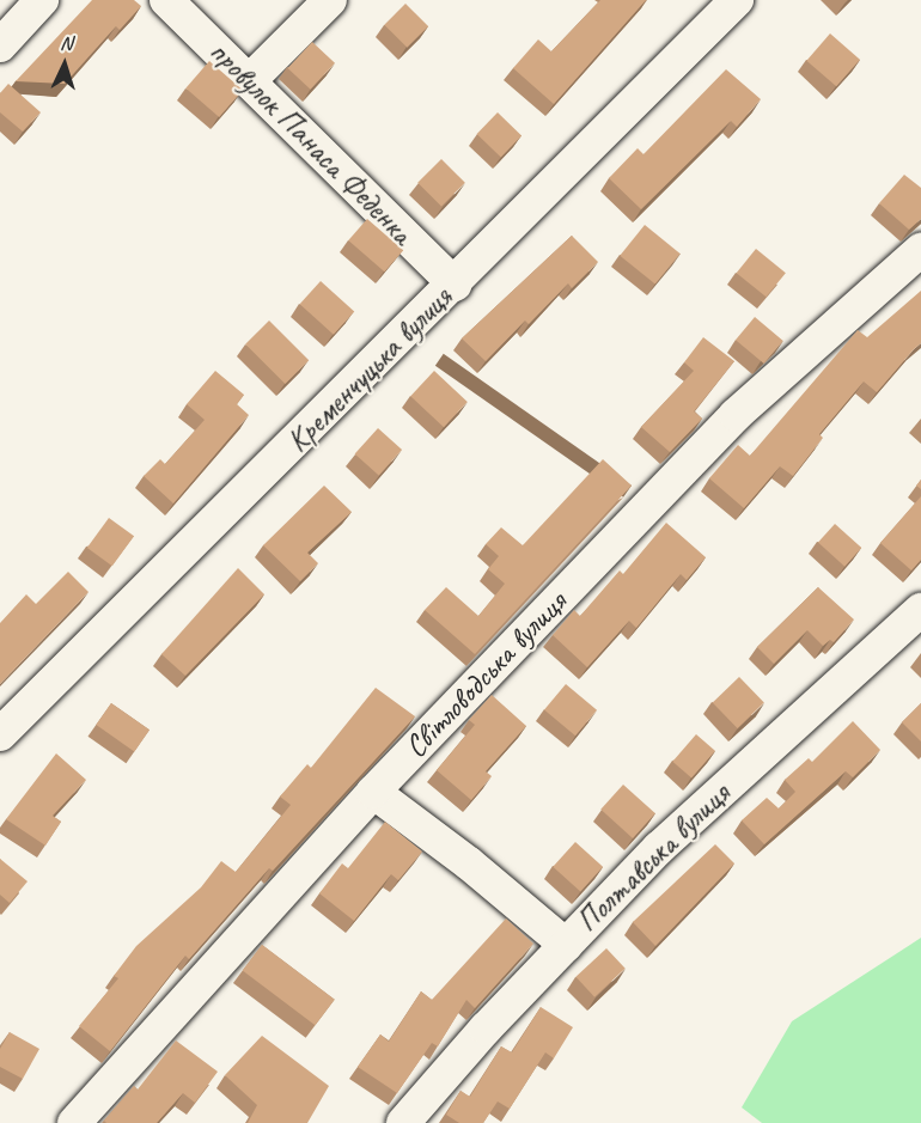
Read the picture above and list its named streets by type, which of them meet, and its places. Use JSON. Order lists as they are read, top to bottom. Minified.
{"streets":{"street":["провулок Панаса Феденка","Кременчуцька вулиця","Світловодська вулиця","Полтавська вулиця"]},"crossings":[["провулок Панаса Феденка","Кременчуцька вулиця"]],"north":"top"}
